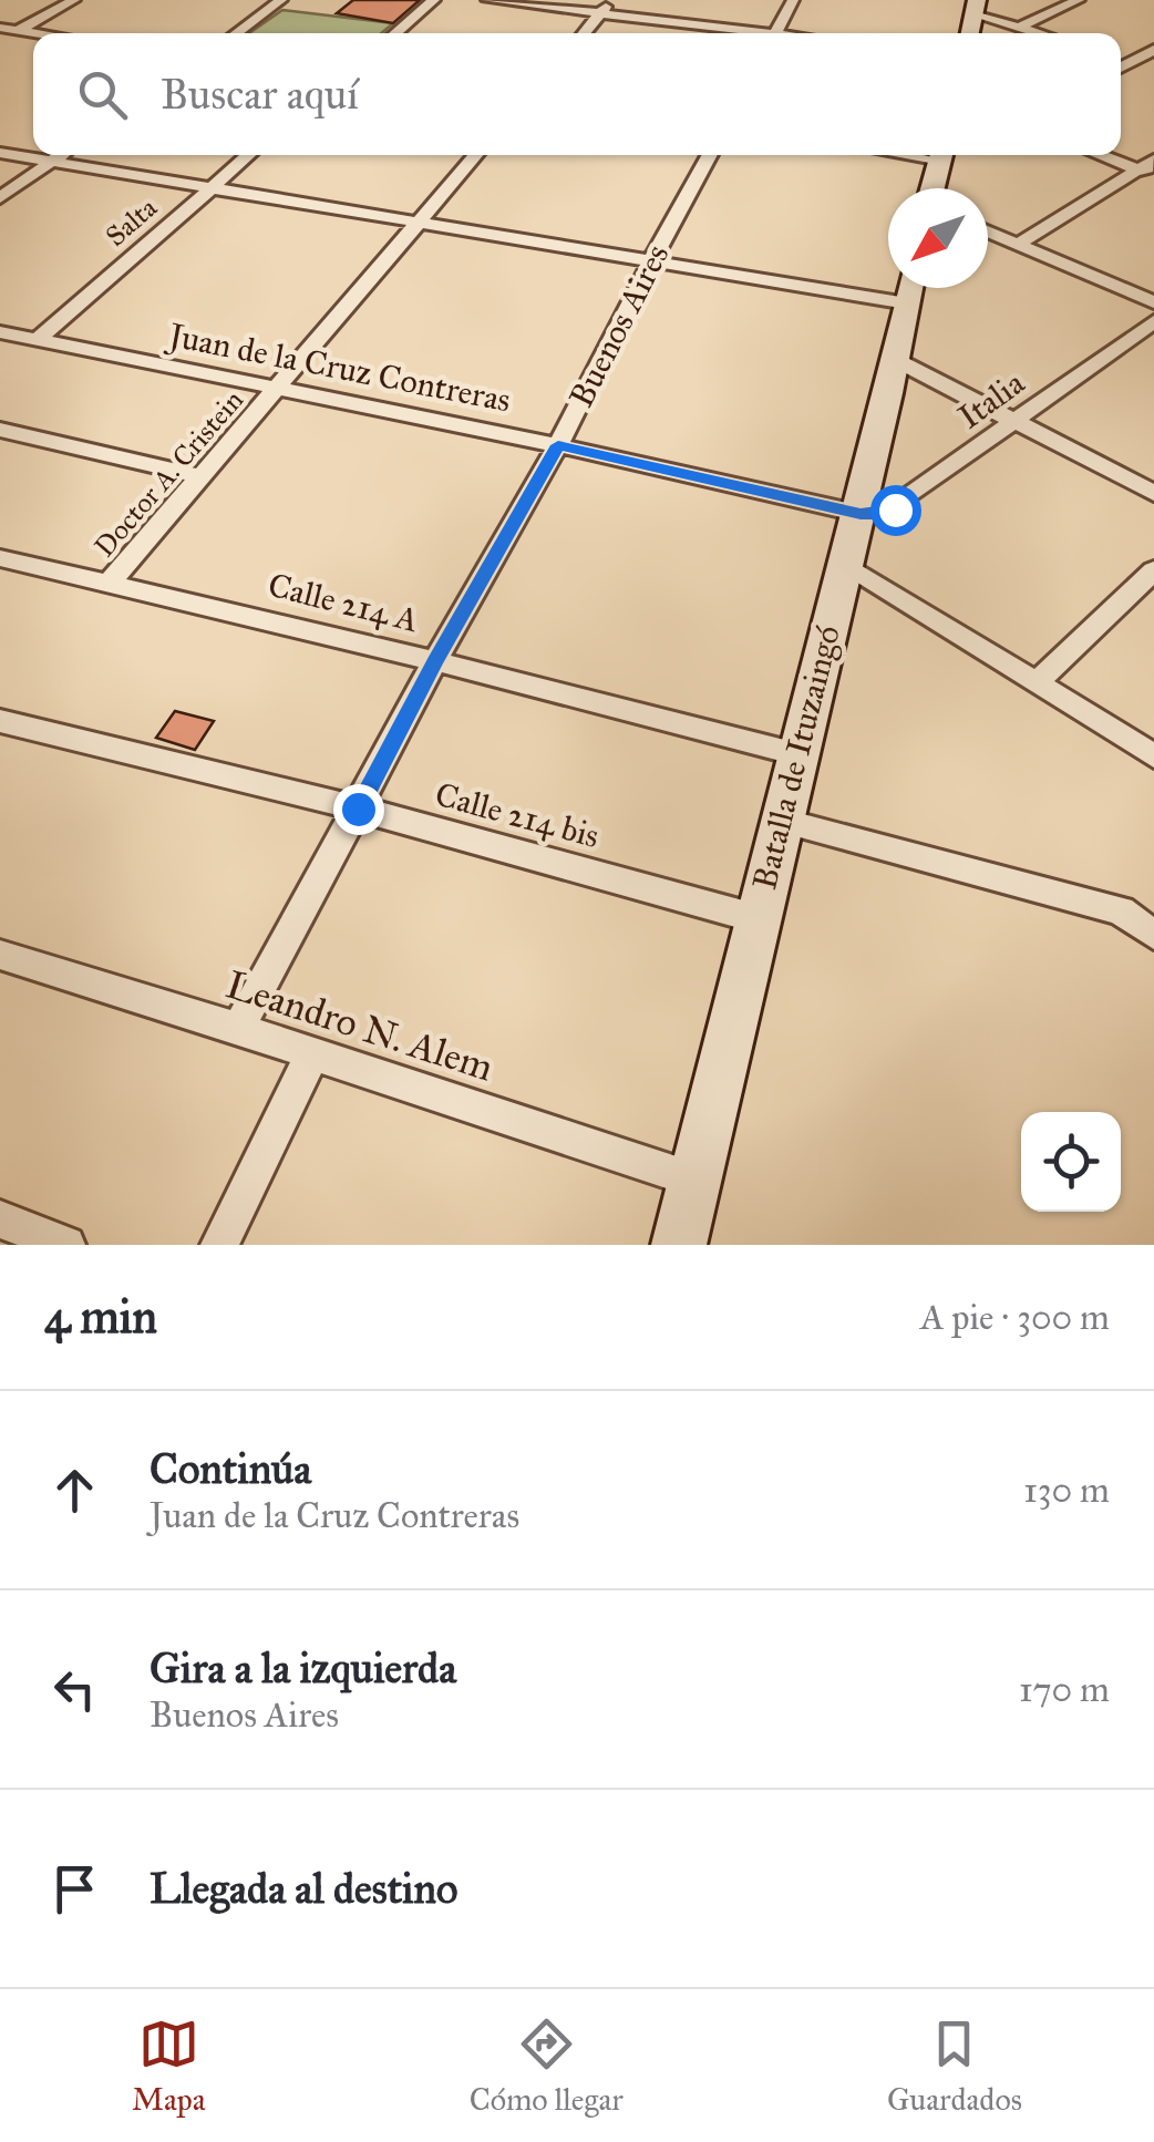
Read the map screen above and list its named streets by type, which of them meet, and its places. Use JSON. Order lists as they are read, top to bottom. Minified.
{"streets":{"main road":["Batalla de Ituzaingó"],"street":["Salta","Buenos Aires","Juan de la Cruz Contreras","Italia","Doctor A. Cristein","Calle 214 A","Calle 214 bis","Leandro N. Alem"]},"crossings":[["Salta","Juan de la Cruz Contreras"],["Buenos Aires","Juan de la Cruz Contreras"],["Buenos Aires","Calle 214 A"],["Buenos Aires","Calle 214 bis"],["Buenos Aires","Leandro N. Alem"],["Juan de la Cruz Contreras","Italia"],["Juan de la Cruz Contreras","Doctor A. Cristein"],["Juan de la Cruz Contreras","Batalla de Ituzaingó"],["Italia","Batalla de Ituzaingó"],["Doctor A. Cristein","Calle 214 A"],["Calle 214 A","Batalla de Ituzaingó"],["Batalla de Ituzaingó","Calle 214 bis"],["Batalla de Ituzaingó","Leandro N. Alem"]],"north":"bottom left","page":{"search":"Buscar aquí","heading":["4 min","A pie · 300 m"],"list":[["Continúa","Juan de la Cruz Contreras","130 m"],["Gira a la izquierda","Buenos Aires","170 m"],"Llegada al destino"],"nav":["Mapa","Cómo llegar","Guardados"]}}
